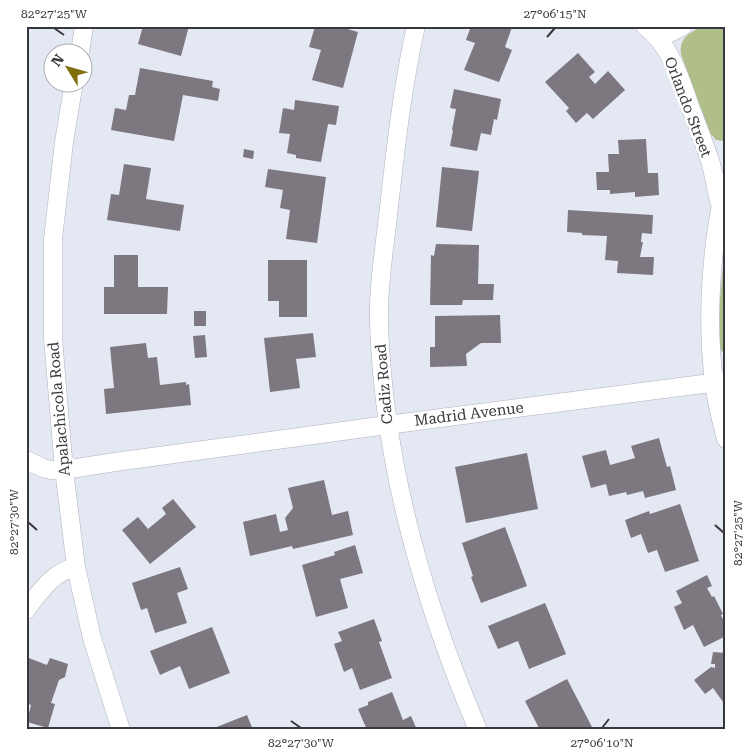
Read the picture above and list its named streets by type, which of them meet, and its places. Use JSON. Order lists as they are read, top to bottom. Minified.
{"streets":{"street":["Orlando Street","Cadiz Road","Apalachicola Road","Madrid Avenue"]},"crossings":[["Cadiz Road","Madrid Avenue"],["Apalachicola Road","Madrid Avenue"]],"north":"top left","coordinates":["82°27'25\"W","27°06'15\"N","82°27'30\"W","27°06'10\"N"]}
